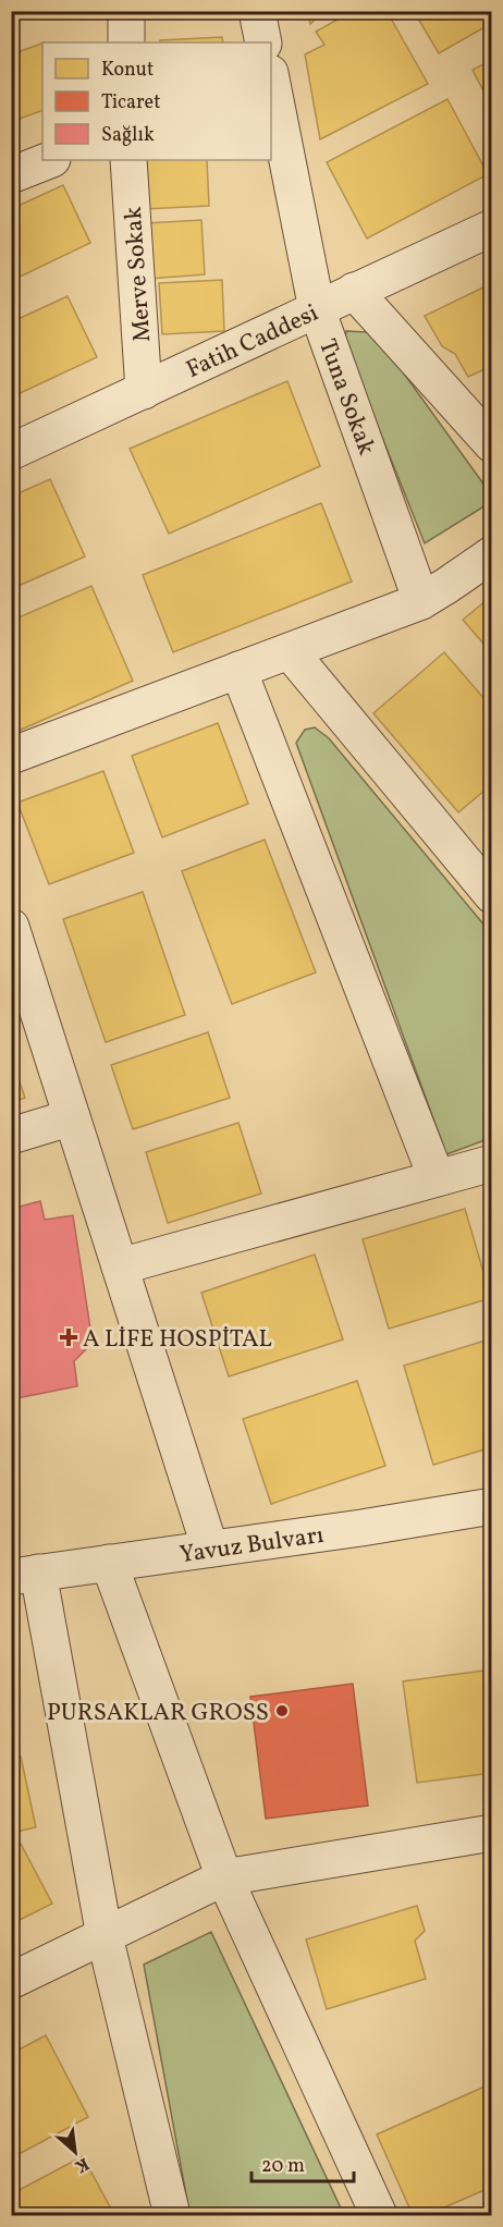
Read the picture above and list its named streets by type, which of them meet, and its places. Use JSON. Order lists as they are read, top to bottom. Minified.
{"streets":{"street":["Merve Sokak","Fatih Caddesi","Tuna Sokak","Yavuz Bulvarı"]},"crossings":[["Merve Sokak","Fatih Caddesi"],["Fatih Caddesi","Tuna Sokak"]],"places":{"health":["A LİFE HOSPİTAL"],"other":["PURSAKLAR GROSS"]},"legend":["Konut","Ticaret","Sağlık"],"scale_bar":"20 m","north":"bottom right"}
